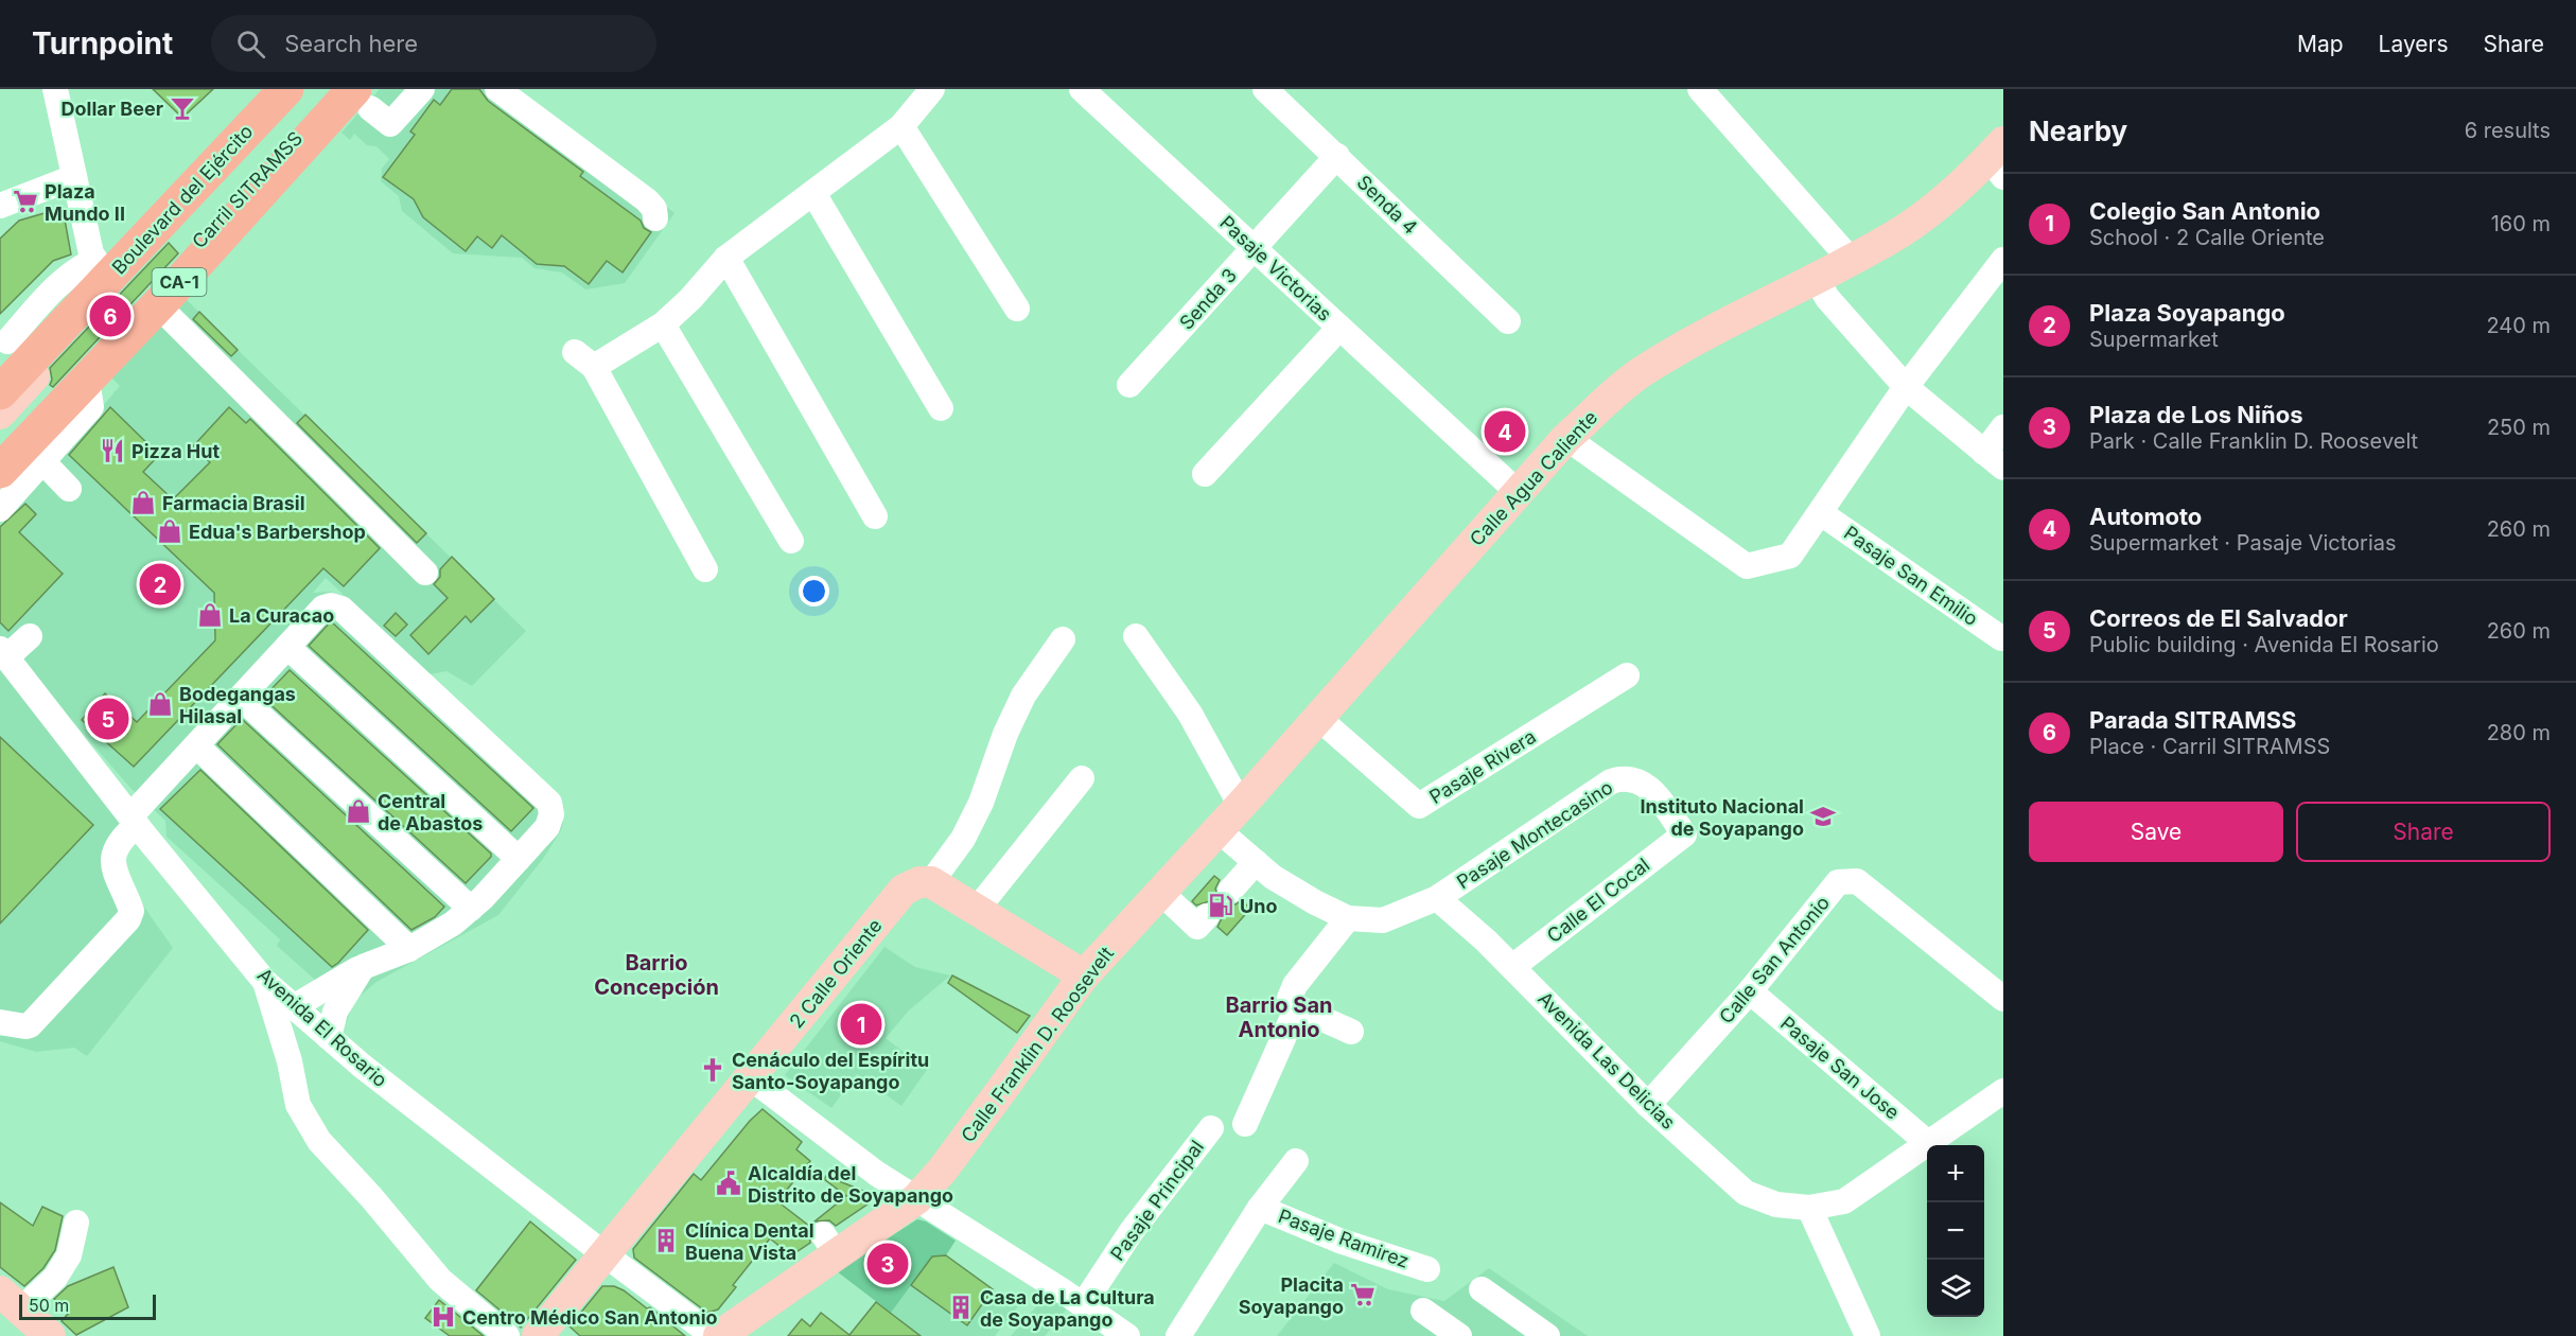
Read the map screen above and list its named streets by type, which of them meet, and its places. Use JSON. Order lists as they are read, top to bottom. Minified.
{"streets":{"highway":["Boulevard del Ejército","CA-1"],"main road":["Carril SITRAMSS","Calle Agua Caliente","2 Calle Oriente","Calle Franklin D. Roosevelt"],"street":["Senda 4","Pasaje Victorias","Senda 3","Pasaje San Emilio","Pasaje Rivera","Pasaje Montecasino","Calle El Cocal","Calle San Antonio","Avenida El Rosario","Avenida Las Delicias","Pasaje San Jose","Pasaje Principal","Pasaje Ramirez"]},"crossings":[["Senda 4","Senda 3"],["Pasaje Victorias","Senda 3"],["Pasaje Victorias","Calle Agua Caliente"],["Calle Agua Caliente","Pasaje Rivera"],["Calle Agua Caliente","Calle Franklin D. Roosevelt"],["Pasaje Montecasino","Calle El Cocal"],["Pasaje Montecasino","Avenida Las Delicias"],["Calle El Cocal","Avenida Las Delicias"],["Calle San Antonio","Avenida Las Delicias"],["Calle San Antonio","Pasaje San Jose"],["2 Calle Oriente","Avenida El Rosario"],["Avenida Las Delicias","Pasaje San Jose"]],"districts":["Barrio Concepción","Barrio San Antonio"],"places":{"bar":["Dollar Beer"],"supermarket":["Plaza Mundo II","Placita Soyapango"],"restaurant":["Pizza Hut"],"shop":["Farmacia Brasil","Edua's Barbershop","La Curacao","Bodegangas Hilasal","Central de Abastos"],"school or university":["Instituto Nacional de Soyapango"],"fuel station":["Uno"],"church":["Cenáculo del Espíritu Santo-Soyapango"],"public building":["Alcaldía del Distrito de Soyapango"],"building":["Clínica Dental Buena Vista","Casa de La Cultura de Soyapango"],"hospital":["Centro Médico San Antonio"]},"scale_bar":"50 m","page":{"header":"Turnpoint","search":"Search here","nav":["Map","Layers","Share"],"heading":["Nearby","6 results"],"list":[{"mark":"1","name":"Colegio San Antonio","note":"School · 2 Calle Oriente","value":"160 m"},{"mark":"2","name":"Plaza Soyapango","note":"Supermarket","value":"240 m"},{"mark":"3","name":"Plaza de Los Niños","note":"Park · Calle Franklin D. Roosevelt","value":"250 m"},{"mark":"4","name":"Automoto","note":"Supermarket · Pasaje Victorias","value":"260 m"},{"mark":"5","name":"Correos de El Salvador","note":"Public building · Avenida El Rosario","value":"260 m"},{"mark":"6","name":"Parada SITRAMSS","note":"Place · Carril SITRAMSS","value":"280 m"}],"pins":["6","4","2","5","1","3"],"buttons":["Save","Share"],"map_buttons":["+","−"],"scale":"50 m"}}
